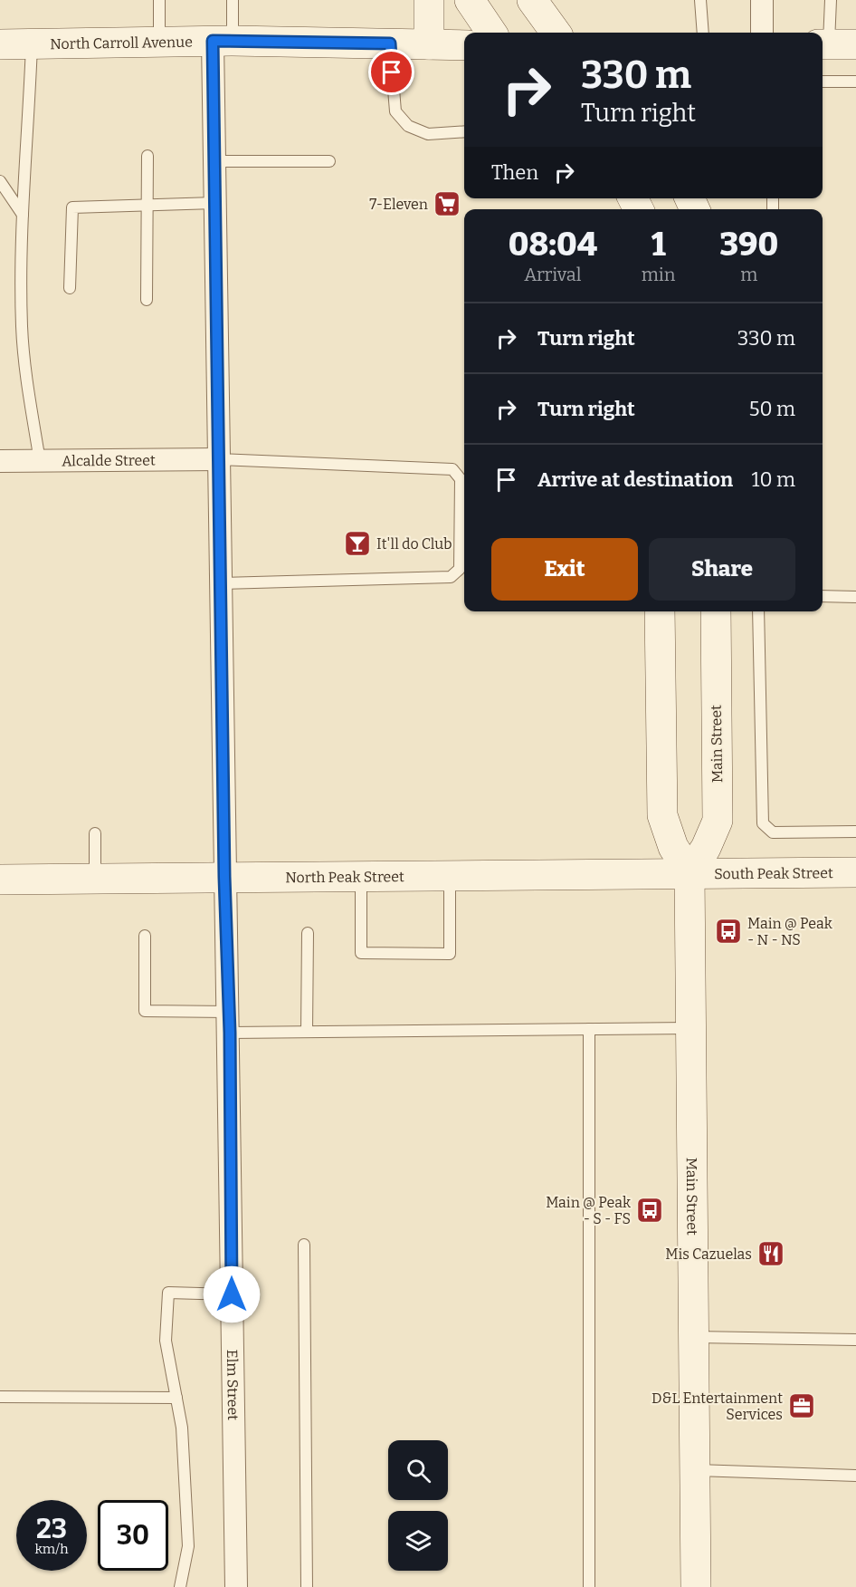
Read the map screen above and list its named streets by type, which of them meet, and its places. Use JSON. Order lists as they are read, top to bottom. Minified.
{"streets":{"main road":["North Carroll Avenue","Main Street","South Peak Street","North Peak Street"],"street":["Alcalde Street","Elm Street"]},"crossings":[["North Carroll Avenue","Elm Street"],["Alcalde Street","Elm Street"],["Main Street","South Peak Street"],["Main Street","North Peak Street"],["South Peak Street","North Peak Street"],["North Peak Street","Elm Street"]],"places":{"supermarket":["7-Eleven"],"bar":["It'll do Club"],"bus stop":["Main @ Peak - N - NS","Main @ Peak - S - FS"],"restaurant":["Mis Cazuelas"],"office":["D&L Entertainment Services"]},"page":{"turn":["330 m","Turn right"],"then":"Then","eta":["08:04","Arrival","1","min","390","m"],"list":[{"name":"Turn right","value":"330 m"},{"name":"Turn right","value":"50 m"},{"name":"Arrive at destination","value":"10 m"}],"buttons":["Exit","Share"],"speed":"23 km/h","limit":"30"}}
